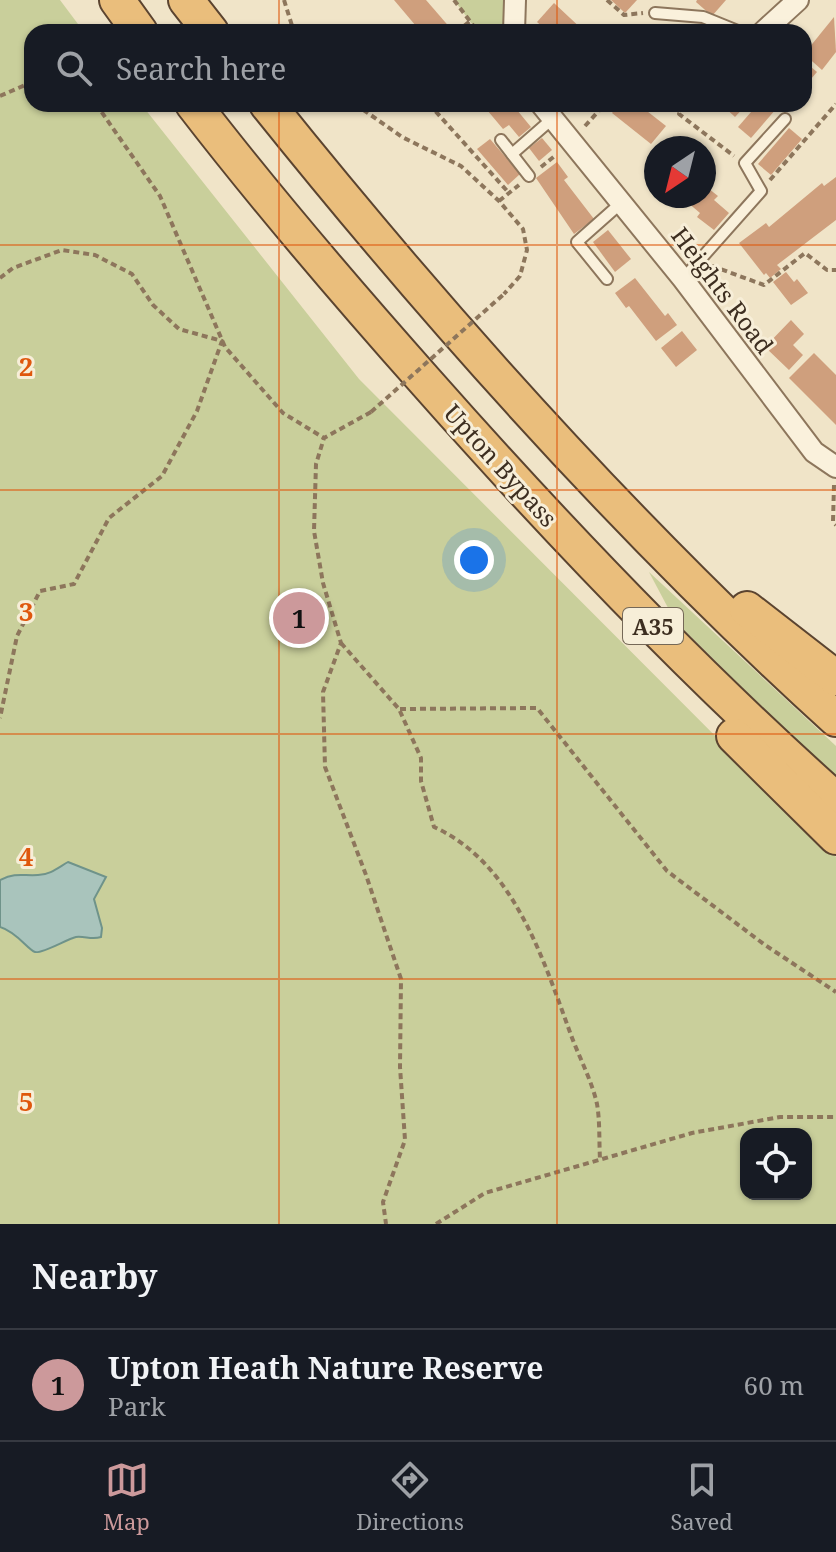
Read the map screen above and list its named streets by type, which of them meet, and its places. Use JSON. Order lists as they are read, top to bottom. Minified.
{"streets":{"highway":["Upton Bypass","A35"],"street":["Heights Road"]},"crossings":[["Upton Bypass","A35"]],"north":"bottom left","page":{"search":"Search here","pins":"1","heading":"Nearby","list":[{"mark":"1","name":"Upton Heath Nature Reserve","note":"Park","value":"60 m"}],"nav":["Map","Directions","Saved"]},"grid":{"rows":["2","3","4","5"]}}
